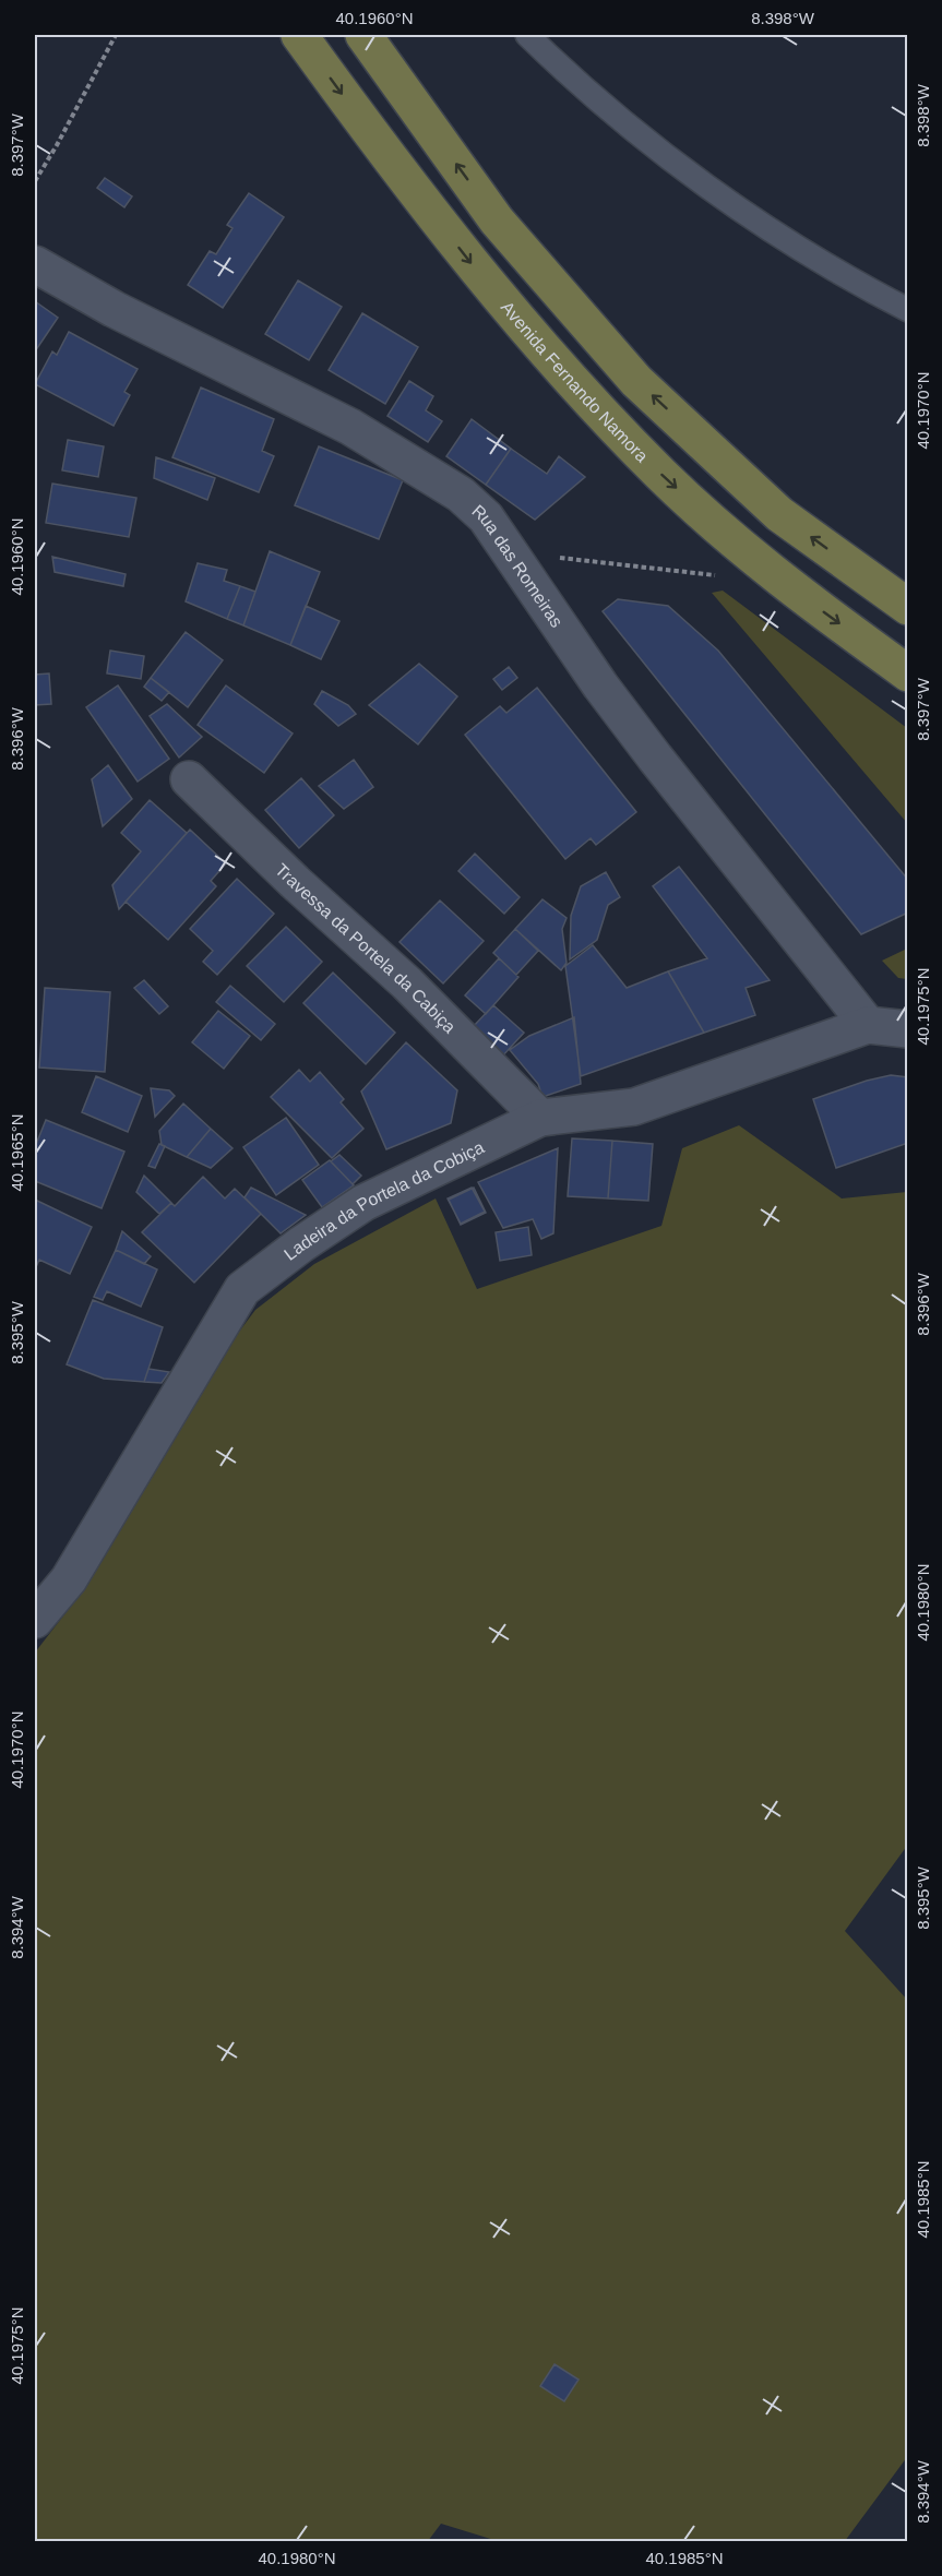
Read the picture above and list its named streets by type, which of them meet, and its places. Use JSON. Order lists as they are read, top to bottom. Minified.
{"streets":{"main road":["Avenida Fernando Namora"],"street":["Rua das Romeiras","Travessa da Portela da Cabiça","Ladeira da Portela da Cobiça"]},"crossings":[["Rua das Romeiras","Ladeira da Portela da Cobiça"],["Travessa da Portela da Cabiça","Ladeira da Portela da Cobiça"]],"coordinates":["40.1960°N","8.398°W","8.397°W","40.1970°N","8.396°W","40.1975°N","40.1965°N","8.395°W","40.1980°N","8.394°W","40.1985°N"]}
